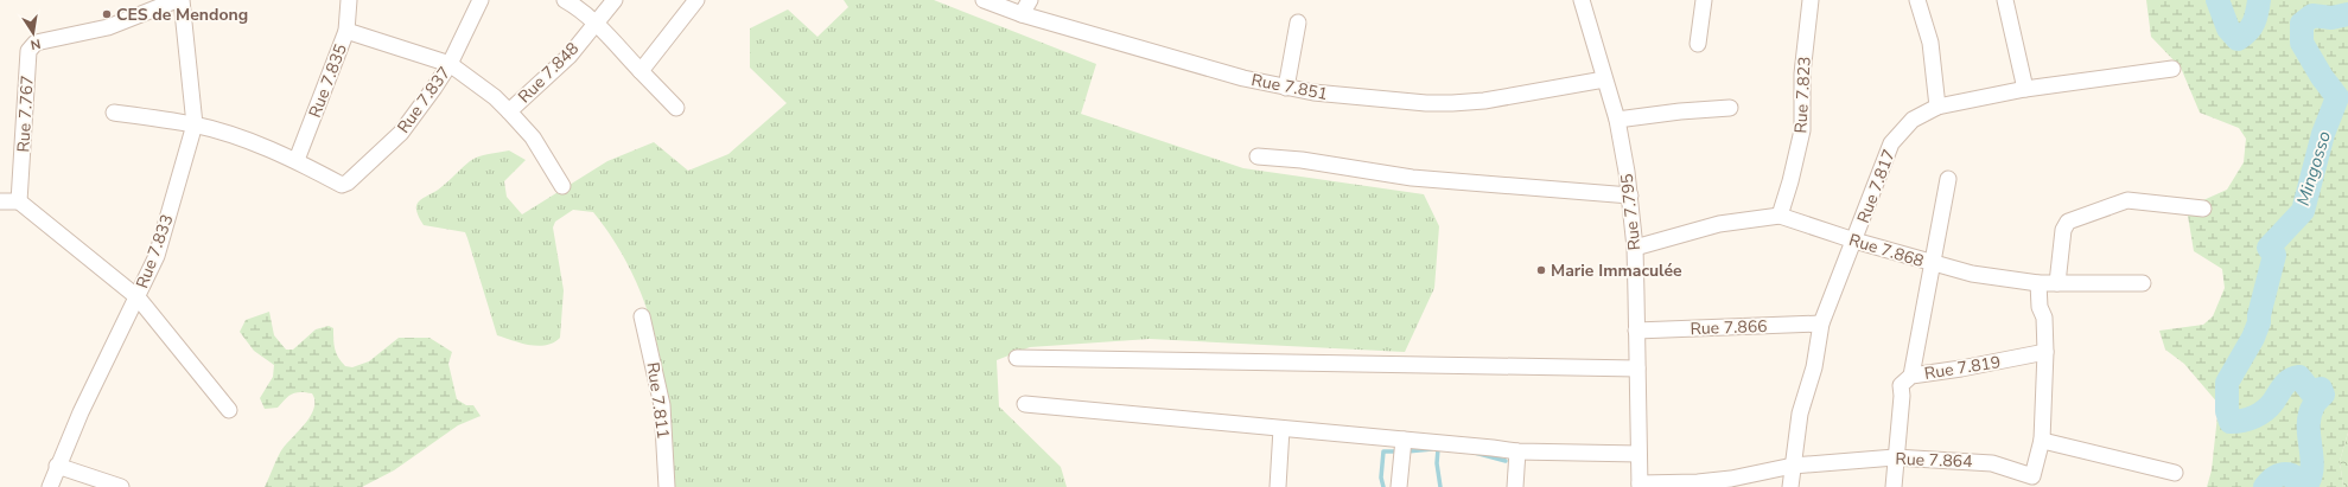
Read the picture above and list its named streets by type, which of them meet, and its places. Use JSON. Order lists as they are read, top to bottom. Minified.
{"streets":{"street":["Rue 7.848","Rue 7.835","Rue 7.851","Rue 7.823","Rue 7.837","Rue 7.767","Rue 7.817","Rue 7.795","Rue 7.868","Rue 7.833","Rue 7.866","Rue 7.819","Rue 7.811","Rue 7.864"]},"crossings":[["Rue 7.848","Rue 7.835"],["Rue 7.848","Rue 7.837"],["Rue 7.835","Rue 7.837"],["Rue 7.851","Rue 7.795"],["Rue 7.823","Rue 7.868"],["Rue 7.817","Rue 7.868"],["Rue 7.817","Rue 7.866"],["Rue 7.817","Rue 7.864"],["Rue 7.795","Rue 7.868"],["Rue 7.795","Rue 7.866"],["Rue 7.795","Rue 7.864"],["Rue 7.868","Rue 7.864"],["Rue 7.819","Rue 7.864"]],"water":["Mingosso"],"places":["CES de Mendong","Marie Immaculée"],"north":"bottom"}
